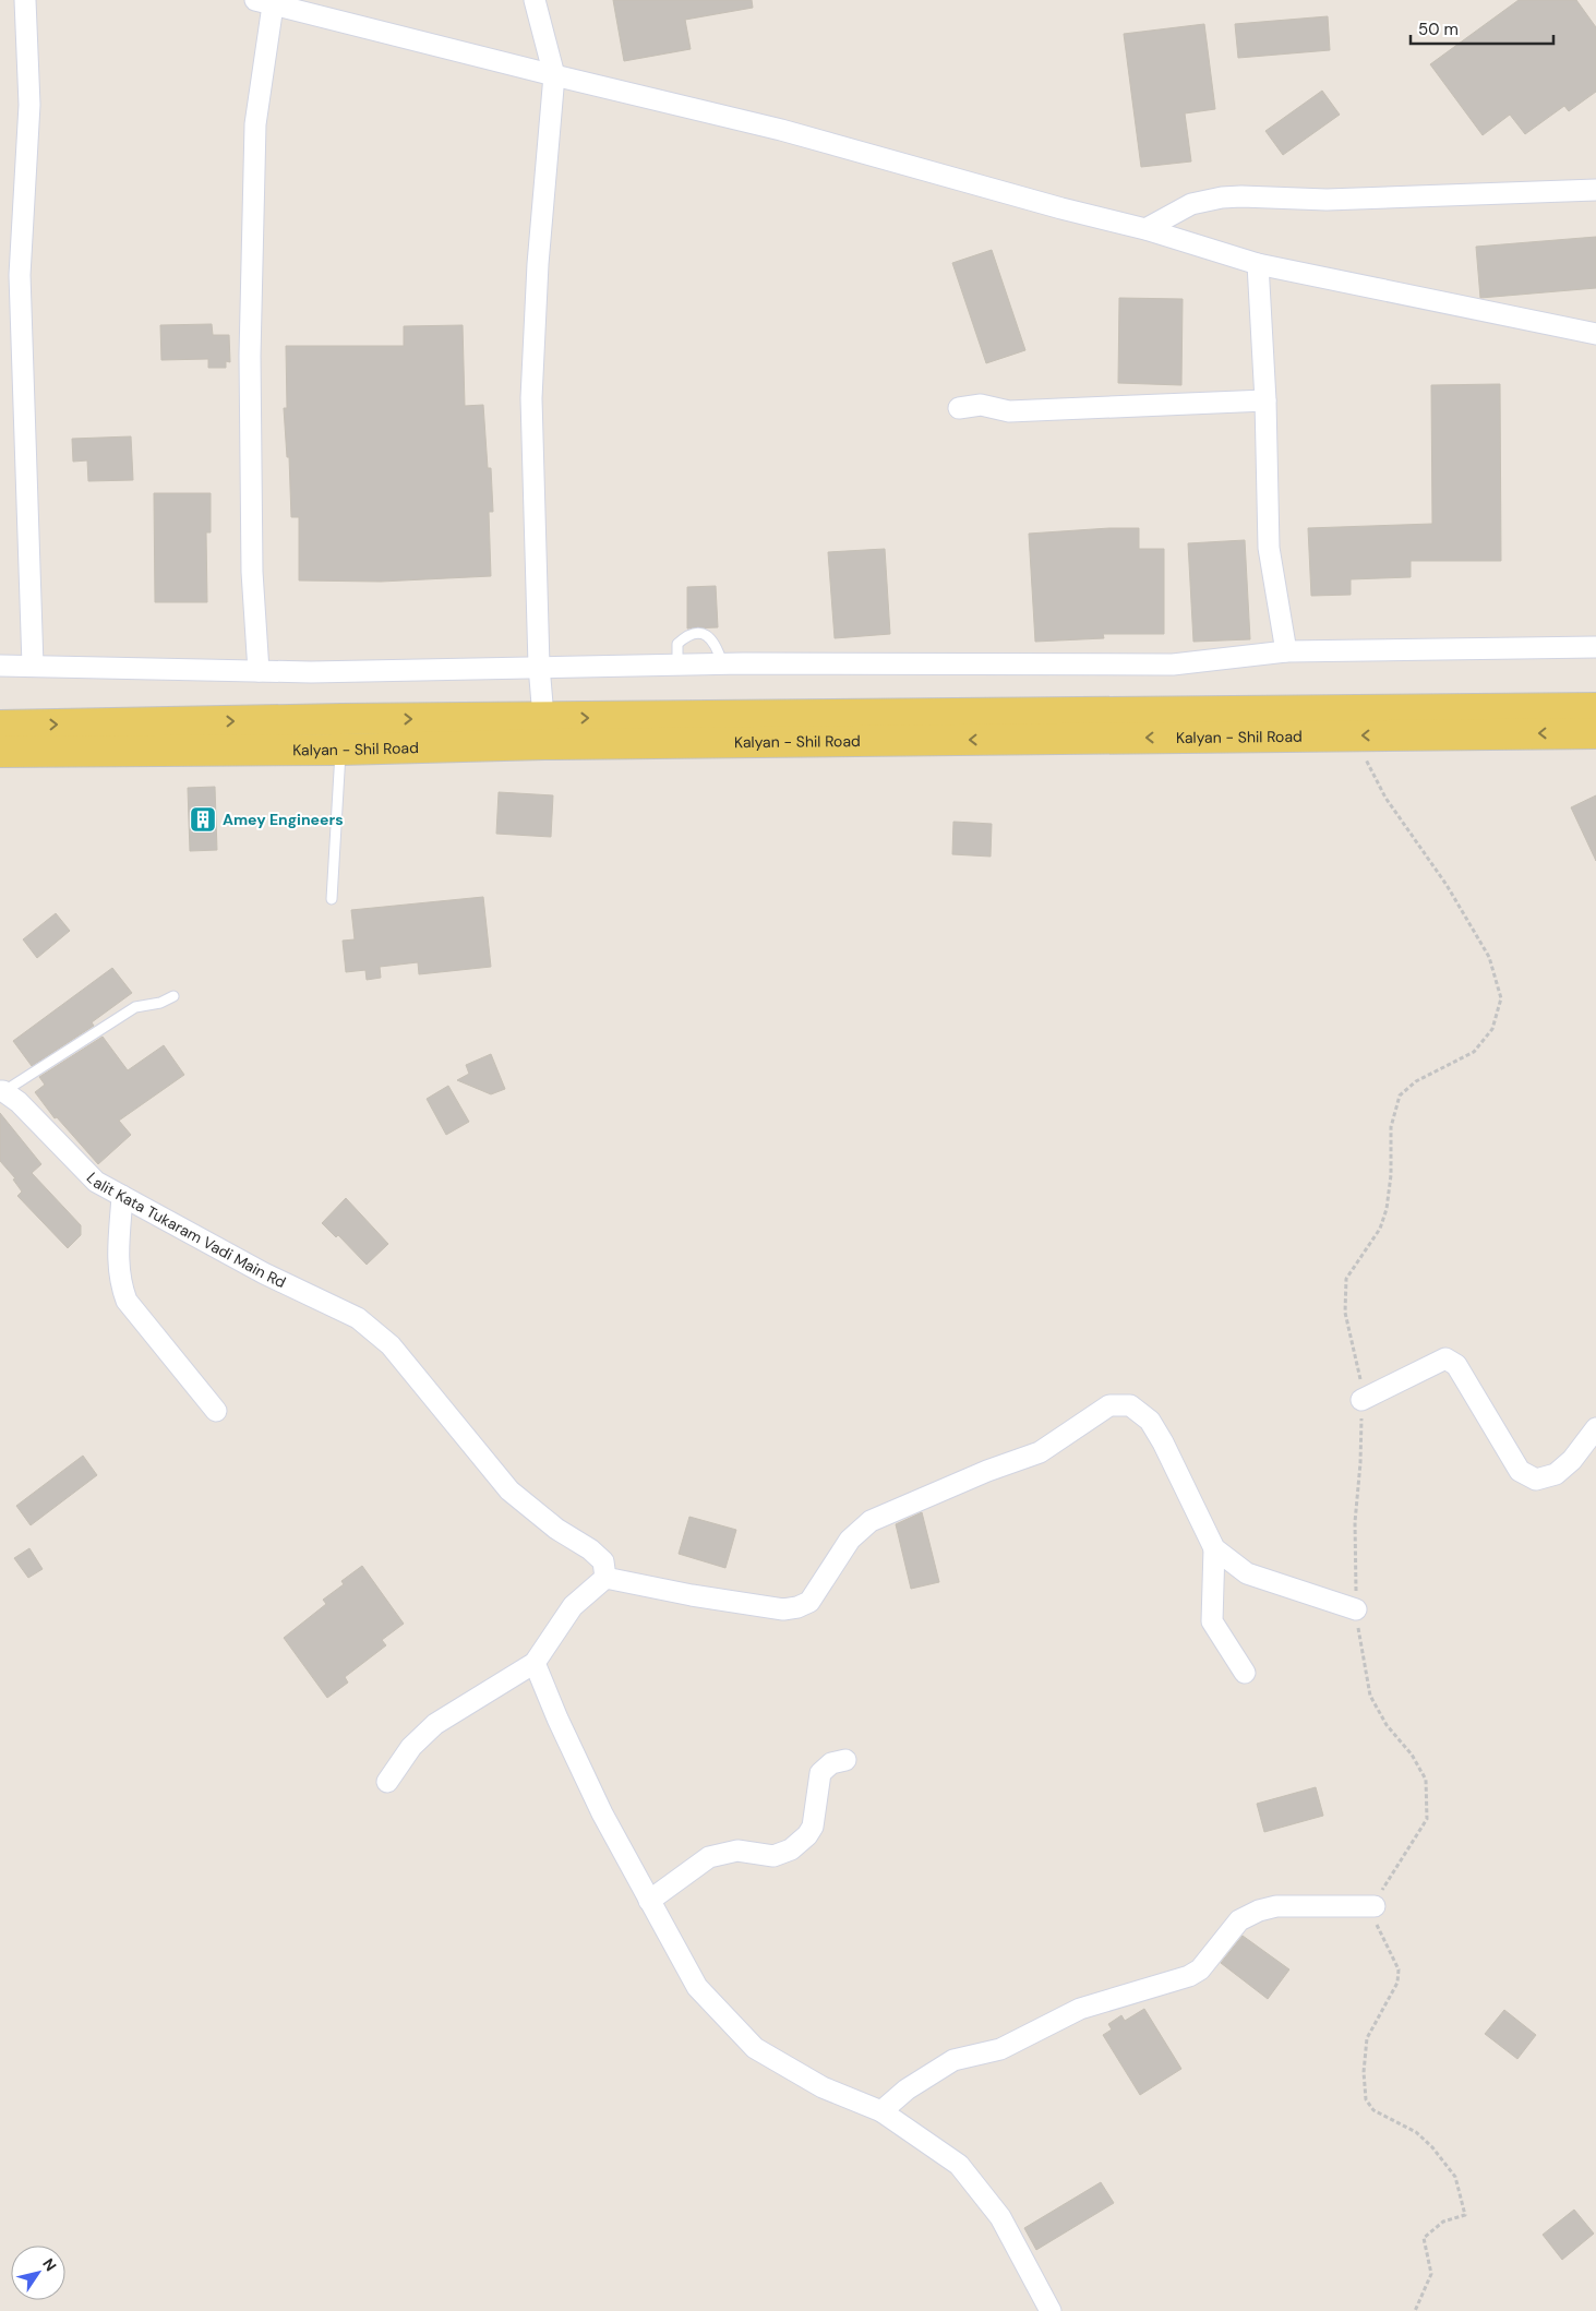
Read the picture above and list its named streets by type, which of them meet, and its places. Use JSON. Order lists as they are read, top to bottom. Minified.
{"streets":{"main road":["Kalyan - Shil Road"],"street":["Lalit Kata Tukaram Vadi Main Rd"]},"places":{"building":["Amey Engineers"]},"scale_bar":"50 m","north":"top right"}
